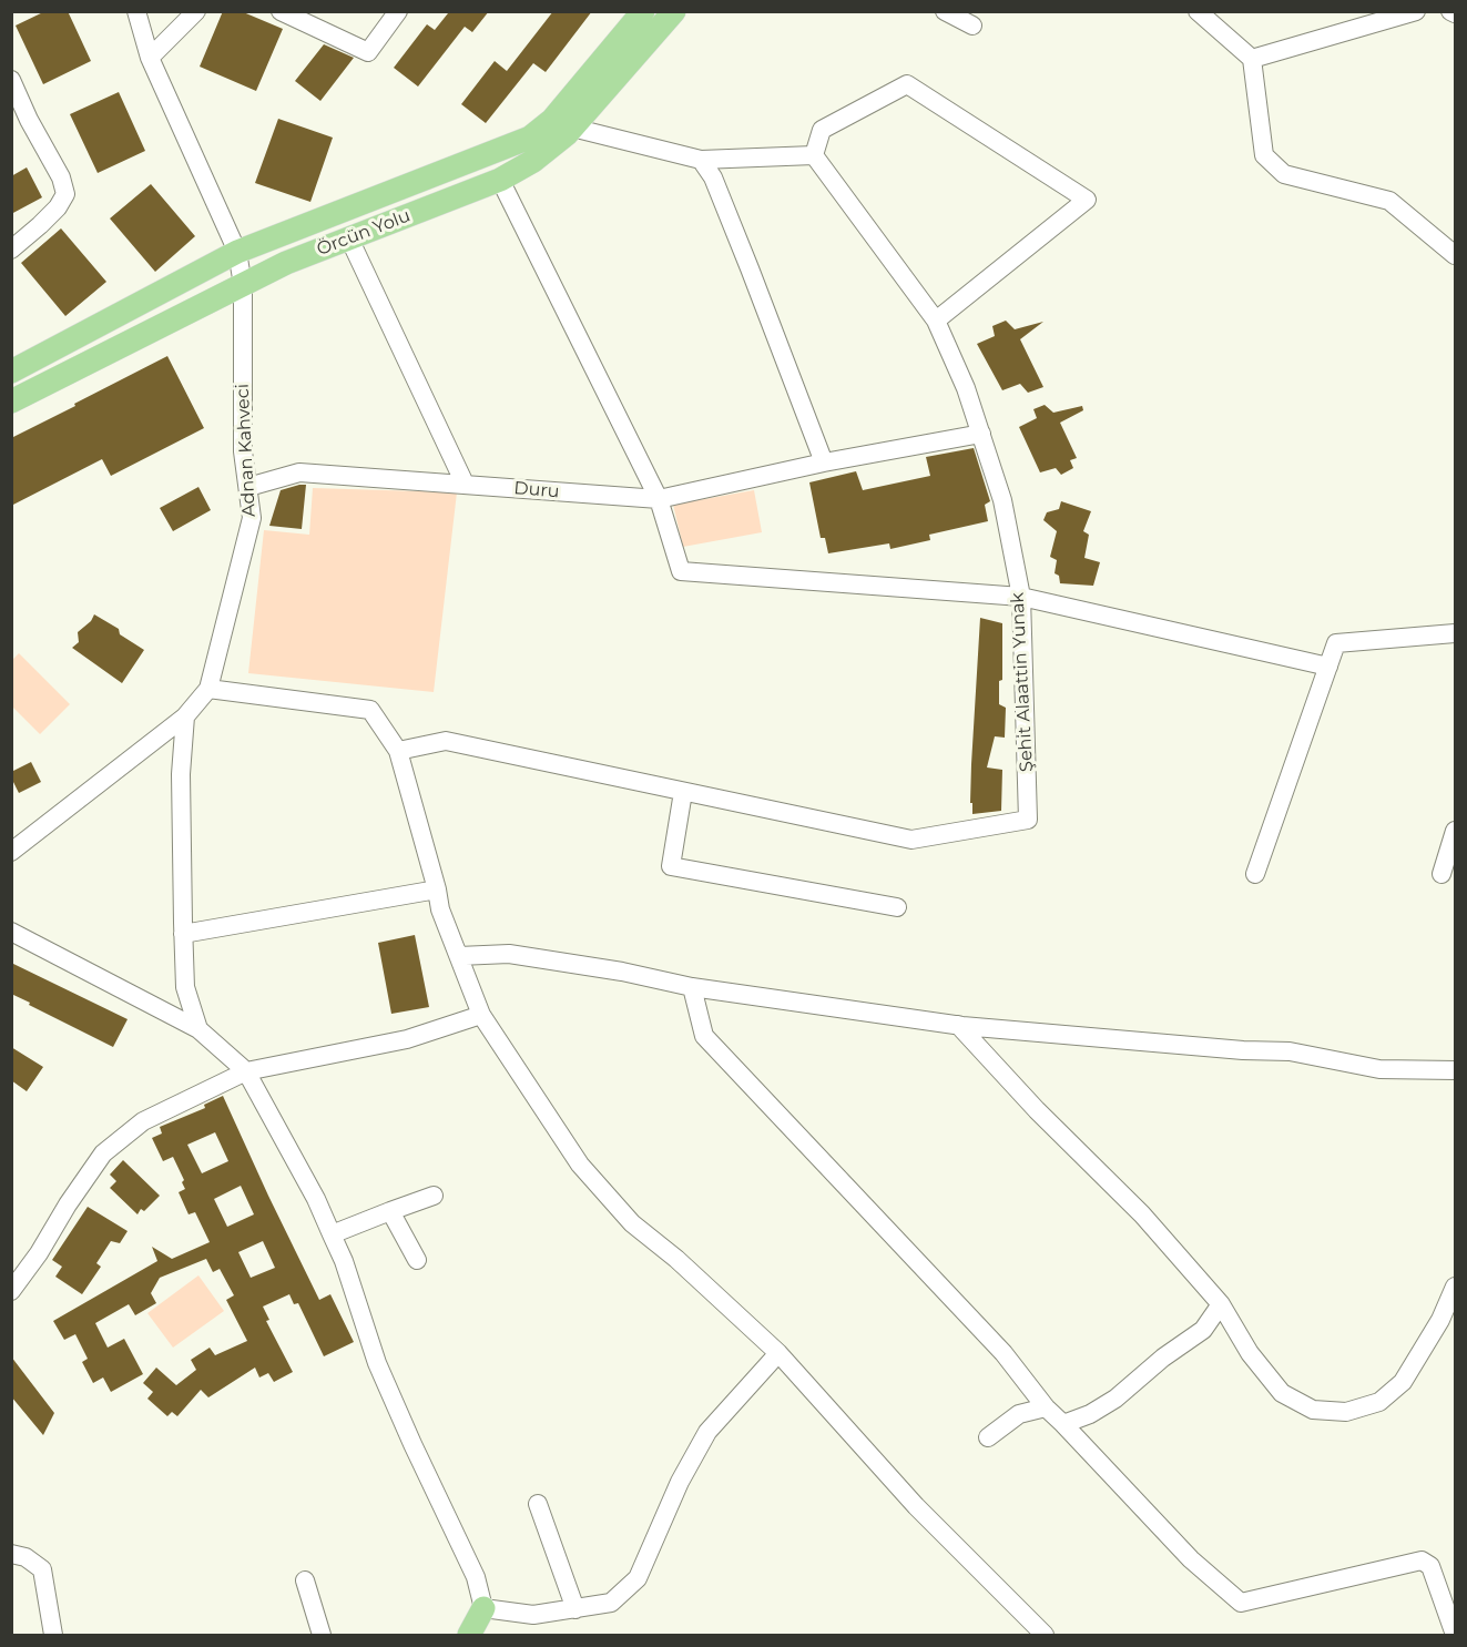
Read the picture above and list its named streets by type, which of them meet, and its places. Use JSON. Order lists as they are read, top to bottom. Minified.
{"streets":{"main road":["Örcün Yolu"],"street":["Adnan Kahveci","Duru","Şehit Alaattin Yunak"]},"crossings":[["Örcün Yolu","Adnan Kahveci"],["Adnan Kahveci","Duru"],["Duru","Şehit Alaattin Yunak"]]}
